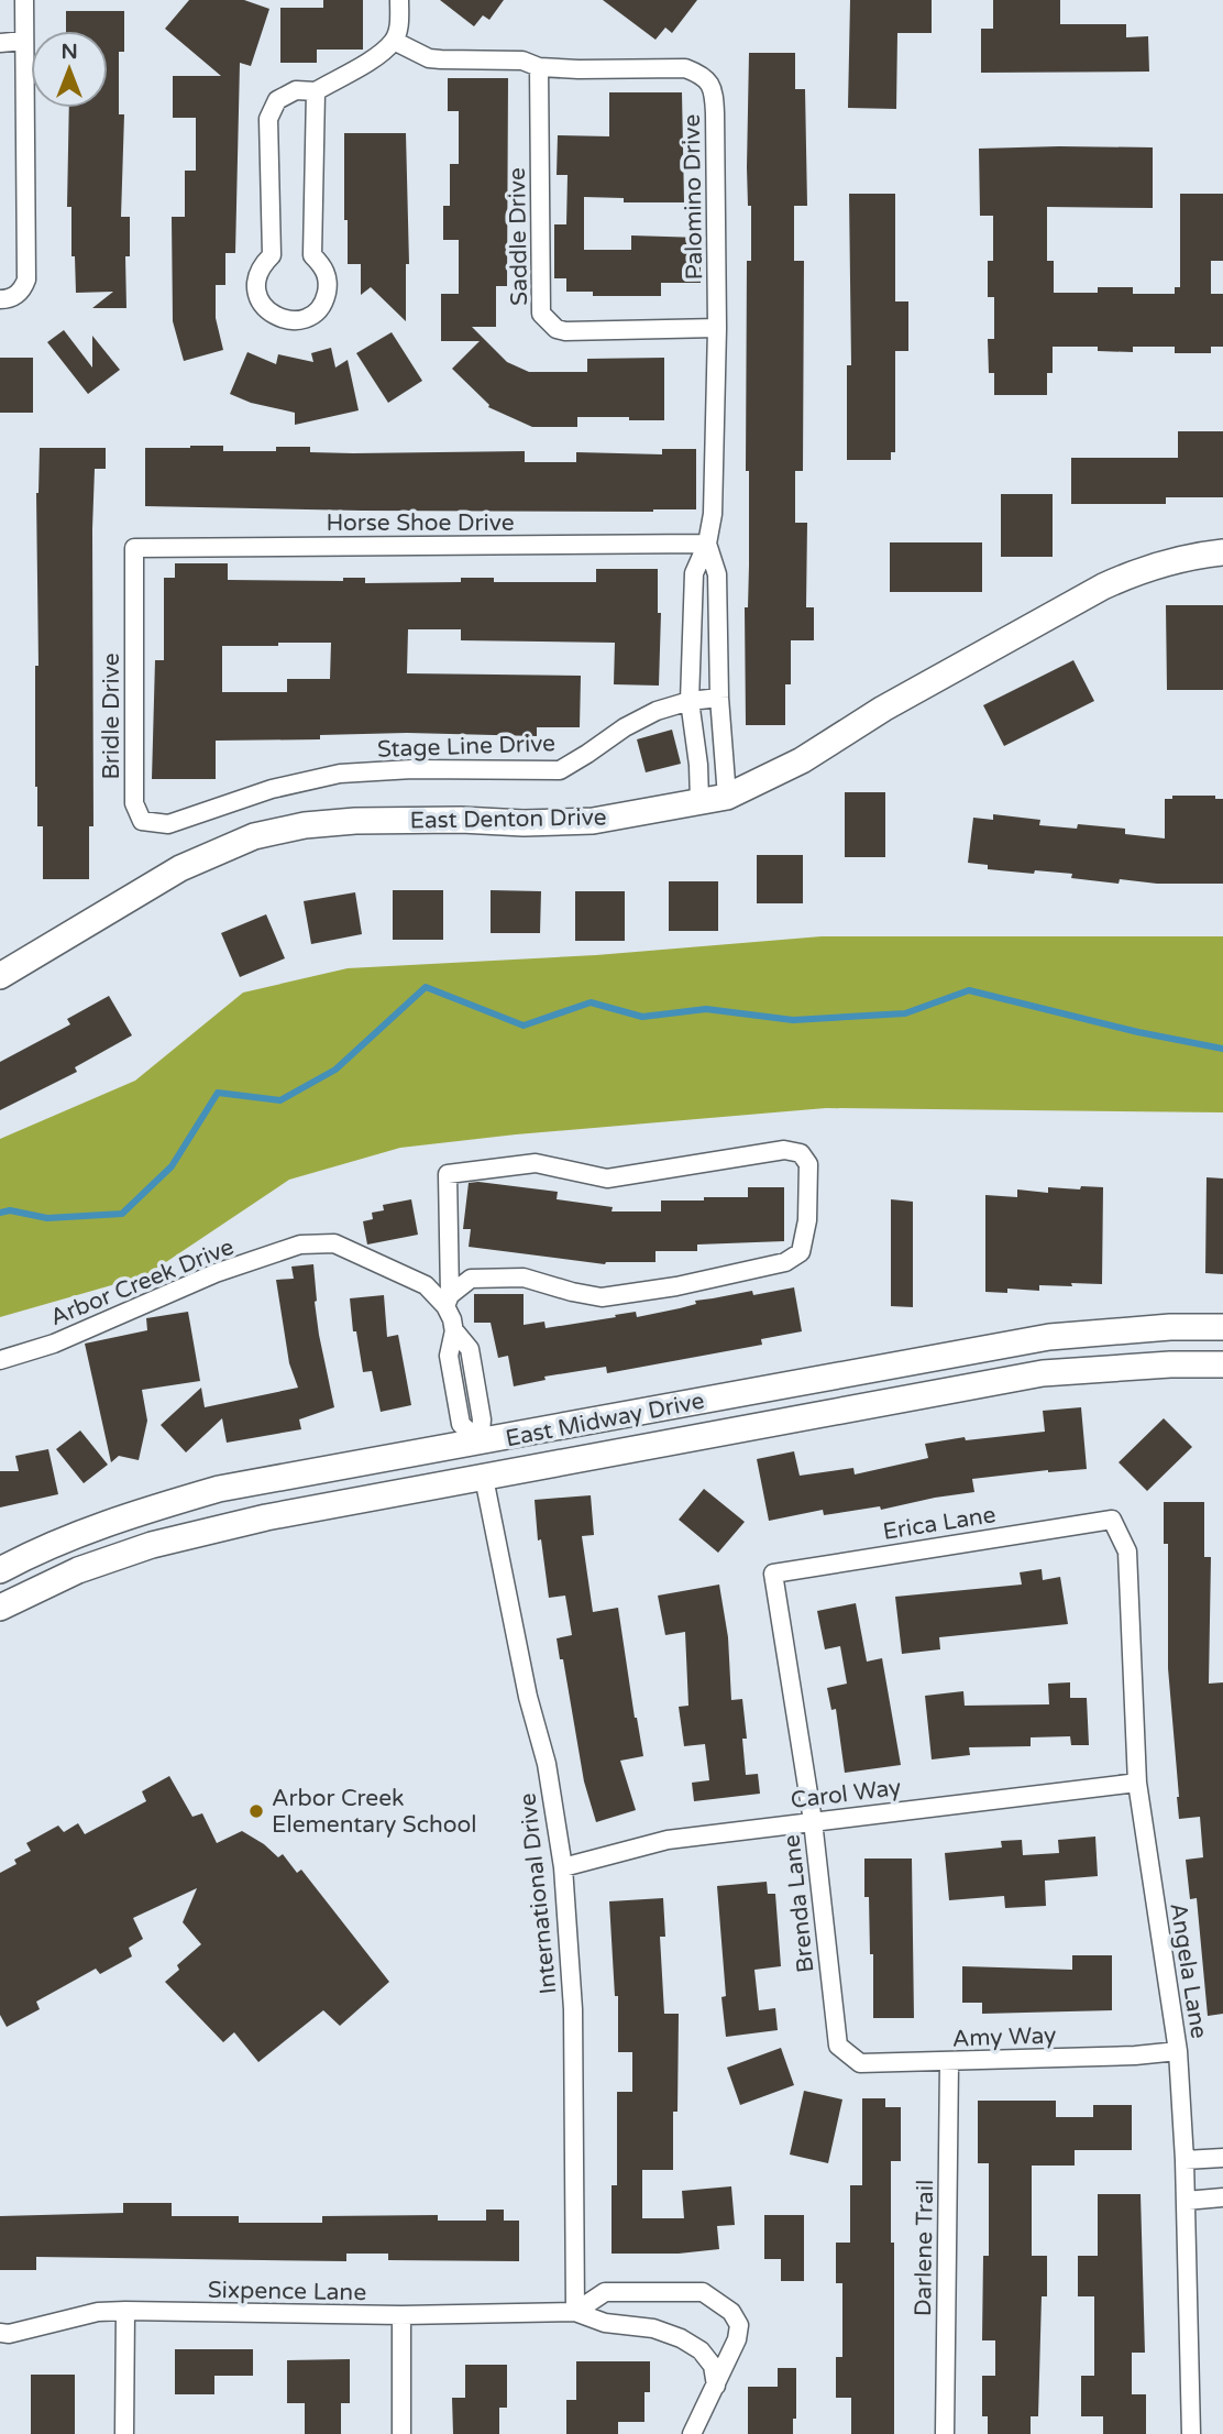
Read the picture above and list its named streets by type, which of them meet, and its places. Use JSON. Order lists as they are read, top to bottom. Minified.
{"streets":{"main road":["East Denton Drive","East Midway Drive"],"street":["Palomino Drive","Saddle Drive","Horse Shoe Drive","Bridle Drive","Stage Line Drive","Arbor Creek Drive","Erica Lane","Carol Way","International Drive","Brenda Lane","Angela Lane","Amy Way","Darlene Trail","Sixpence Lane"]},"crossings":[["Palomino Drive","Saddle Drive"],["Palomino Drive","Horse Shoe Drive"],["Palomino Drive","Stage Line Drive"],["Palomino Drive","East Denton Drive"],["Horse Shoe Drive","Bridle Drive"],["Bridle Drive","Stage Line Drive"],["East Midway Drive","International Drive"],["Erica Lane","Brenda Lane"],["Erica Lane","Angela Lane"],["Carol Way","International Drive"],["Carol Way","Brenda Lane"],["Carol Way","Angela Lane"],["International Drive","Sixpence Lane"],["Brenda Lane","Amy Way"],["Angela Lane","Amy Way"],["Amy Way","Darlene Trail"]],"places":["Arbor Creek Elementary School"],"north":"top"}
